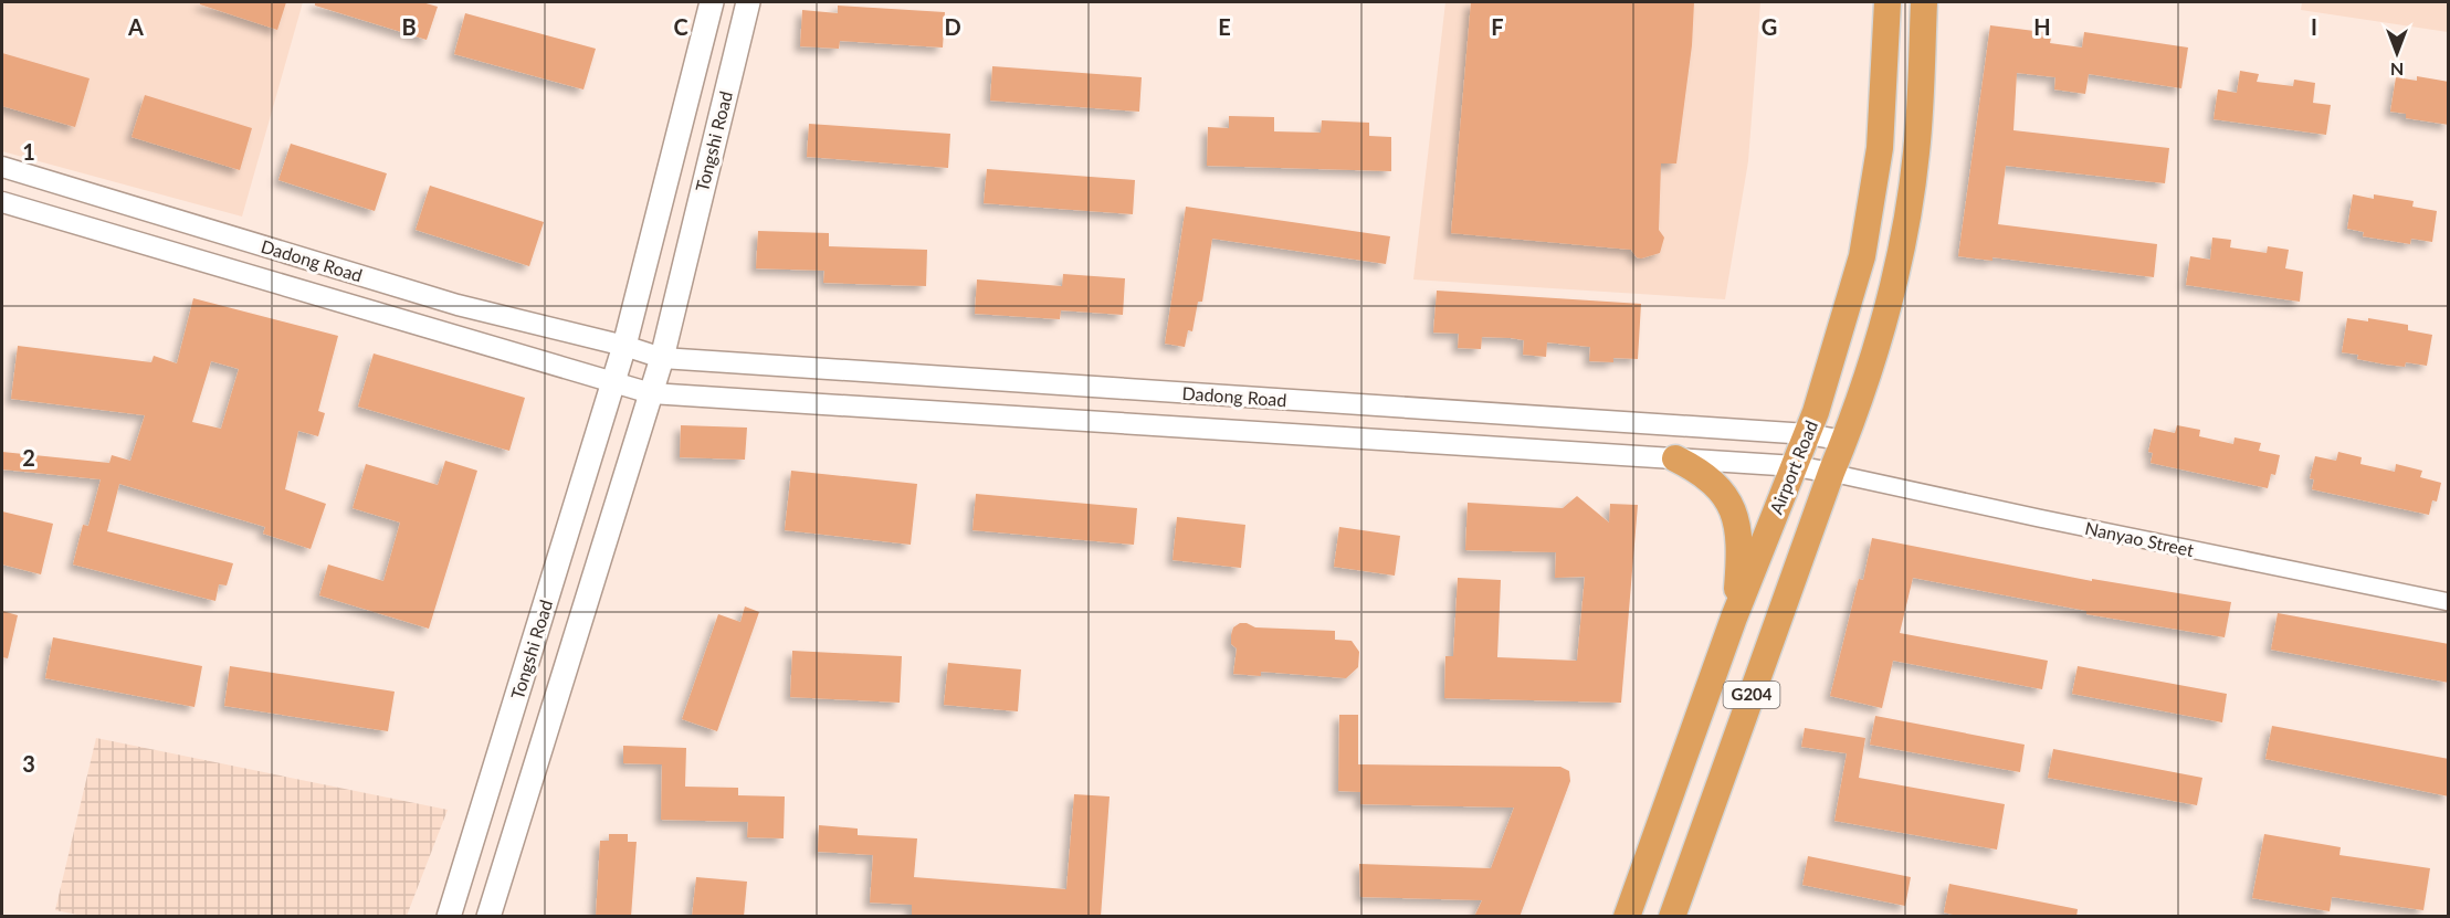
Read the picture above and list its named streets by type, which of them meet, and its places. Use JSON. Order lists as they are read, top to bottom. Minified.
{"streets":{"highway":["Airport Road","G204"],"main road":["Tongshi Road"],"street":["Dadong Road","Nanyao Street"]},"crossings":[["Tongshi Road","Dadong Road"],["Dadong Road","Airport Road"],["Dadong Road","Nanyao Street"],["Airport Road","Nanyao Street"]],"north":"bottom","grid":{"columns":["A","B","C","D","E","F","G","H","I"],"rows":["1","2","3"]}}
